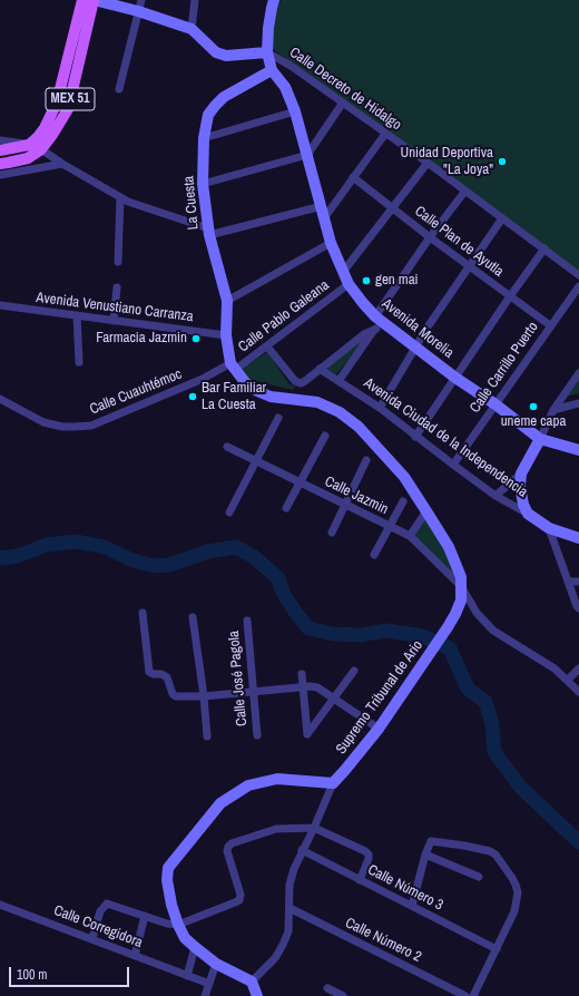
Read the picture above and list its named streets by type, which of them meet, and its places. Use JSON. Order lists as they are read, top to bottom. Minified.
{"streets":{"main road":["MEX 51"],"street":["Calle Decreto de Hidalgo","La Cuesta","Calle Plan de Ayutla","Avenida Venustiano Carranza","Calle Pablo Galeana","Avenida Morelia","Calle Carrillo Puerto","Calle Cuauhtémoc","Avenida Ciudad de la Independencia","Calle Jazmin","Calle José Pagola","Supremo Tribunal de Ario","Calle Número 3","Calle Corregidora","Calle Número 2"]},"crossings":[["Calle Decreto de Hidalgo","Calle Pablo Galeana"],["La Cuesta","Avenida Venustiano Carranza"],["La Cuesta","Calle Pablo Galeana"],["La Cuesta","Avenida Morelia"],["La Cuesta","Calle Cuauhtémoc"],["Calle Plan de Ayutla","Calle Pablo Galeana"],["Calle Plan de Ayutla","Calle Carrillo Puerto"],["Calle Pablo Galeana","Avenida Morelia"],["Calle Pablo Galeana","Calle Cuauhtémoc"],["Avenida Morelia","Calle Carrillo Puerto"],["Calle Carrillo Puerto","Avenida Ciudad de la Independencia"],["Calle Jazmin","Supremo Tribunal de Ario"]],"places":["Unidad Deportiva \"La Joya\"","gen mai","Farmacia Jazmin","Bar Familiar La Cuesta","uneme capa"],"scale_bar":"100 m"}
